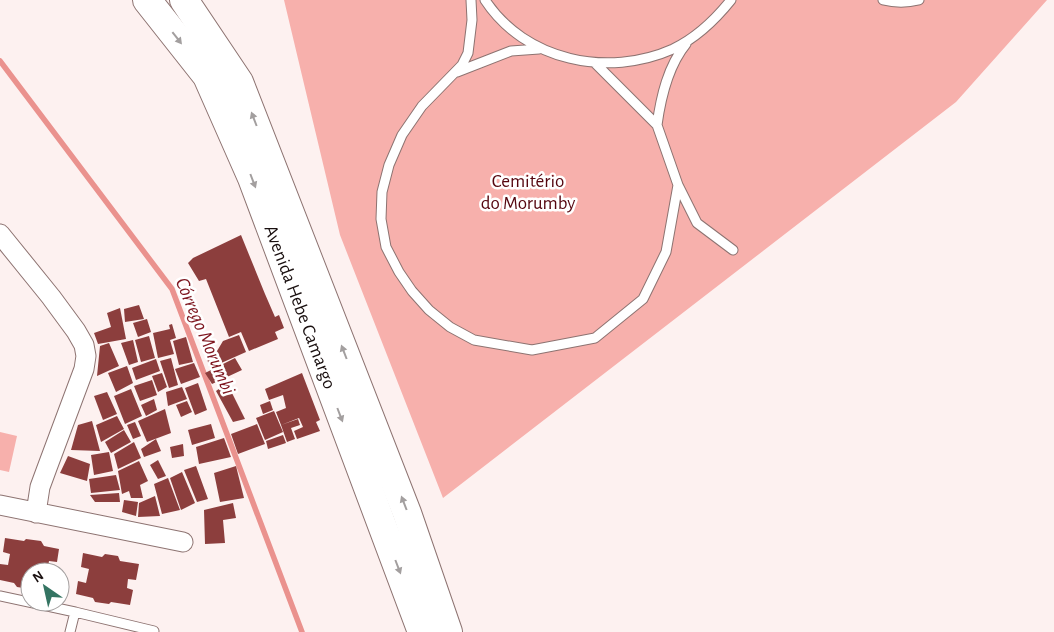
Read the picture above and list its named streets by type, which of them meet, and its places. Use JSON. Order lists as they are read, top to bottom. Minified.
{"streets":{"main road":["Avenida Hebe Camargo"]},"water":["Córrego Morumbi"],"parks":["Cemitério do Morumby"],"north":"top left"}
